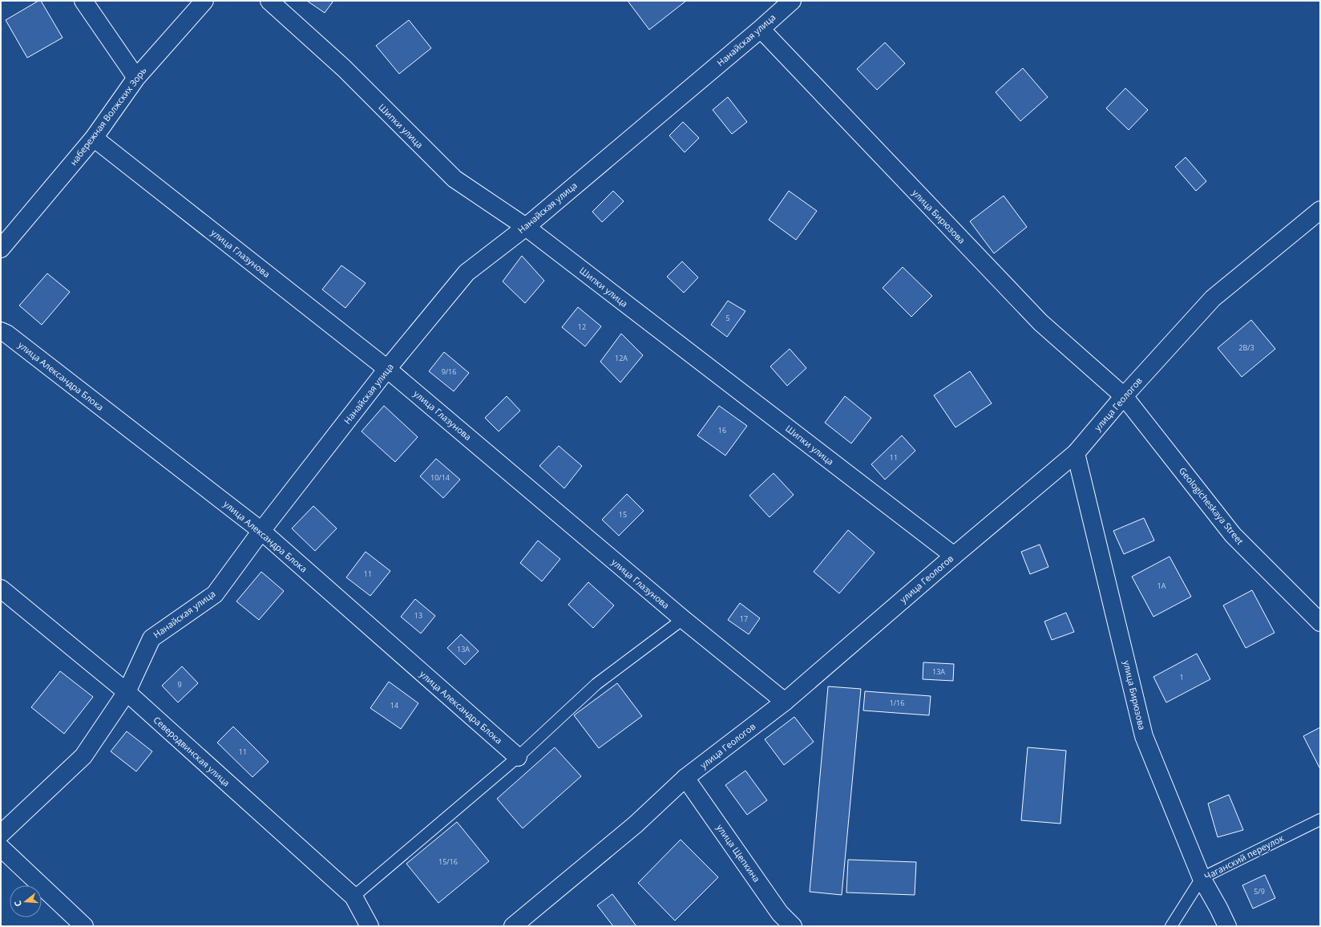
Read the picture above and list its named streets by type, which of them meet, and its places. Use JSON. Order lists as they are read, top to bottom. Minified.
{"streets":{"street":["Нанайская улица","набережная Волжских Зорь","Шипки улица","улица Бирюзова","улица Глазунова","улица Александра Блока","улица Геологов","Geologicheskaya Street","Северодвинская улица","улица Щепкина"],"lane":["Чаганский переулок"]},"crossings":[["Нанайская улица","Шипки улица"],["Нанайская улица","улица Бирюзова"],["Нанайская улица","улица Глазунова"],["Нанайская улица","улица Александра Блока"],["Нанайская улица","Северодвинская улица"],["набережная Волжских Зорь","улица Глазунова"],["Шипки улица","улица Геологов"],["улица Бирюзова","улица Геологов"],["улица Бирюзова","Geologicheskaya Street"],["улица Бирюзова","Чаганский переулок"],["улица Глазунова","улица Геологов"],["улица Геологов","Geologicheskaya Street"],["улица Геологов","улица Щепкина"]],"house_numbers":["5","12","2В/3","12А","9/16","16","11","10/14","15","11","1А","13","17","13А","13А","1","9","1/16","14","11","15/16","5/9"],"north":"left"}
